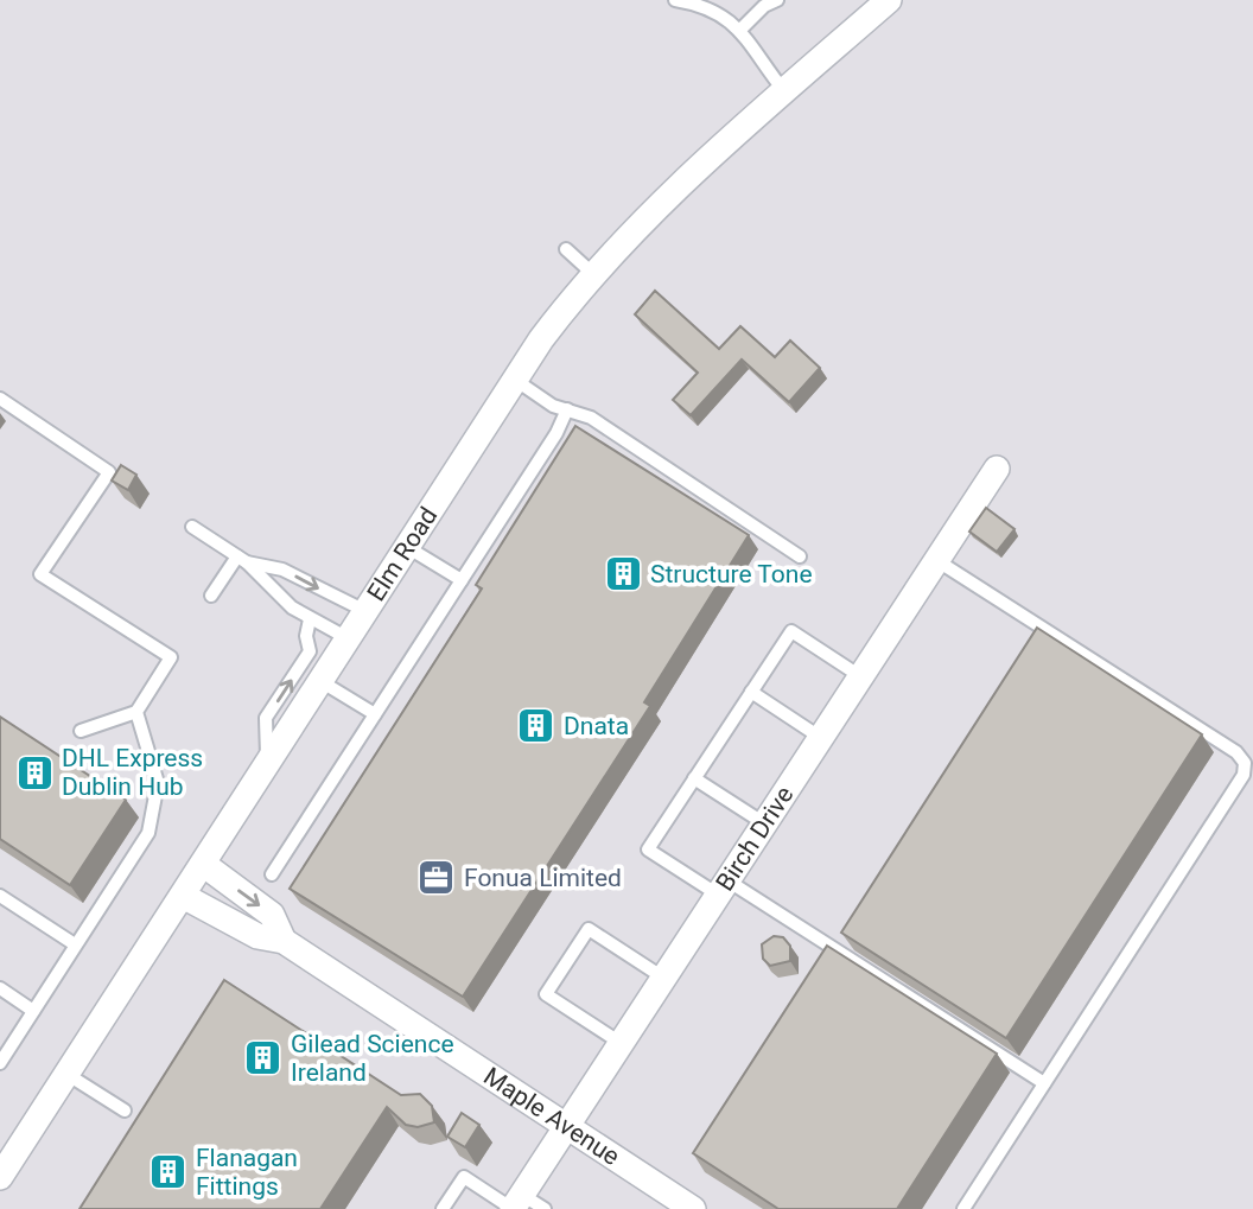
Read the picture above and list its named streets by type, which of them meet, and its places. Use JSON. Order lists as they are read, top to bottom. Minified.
{"streets":{"street":["Elm Road","Birch Drive","Maple Avenue"]},"crossings":[["Elm Road","Maple Avenue"],["Birch Drive","Maple Avenue"]],"places":{"building":["Structure Tone","Dnata","DHL Express Dublin Hub","Gilead Science Ireland","Flanagan Fittings"],"office":["Fonua Limited"]}}
